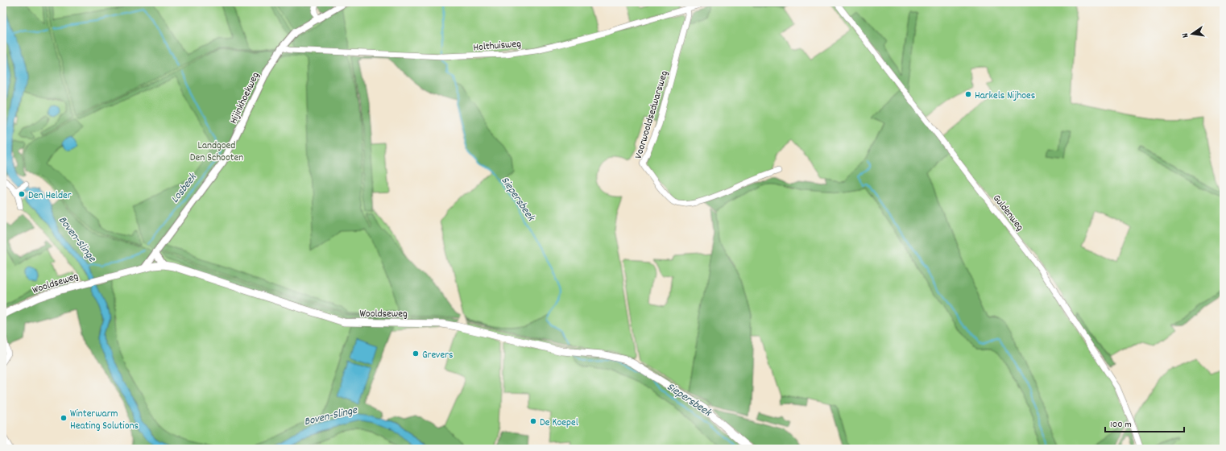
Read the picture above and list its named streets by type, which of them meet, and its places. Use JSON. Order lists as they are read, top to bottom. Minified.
{"streets":{"main road":["Wooldseweg"],"street":["Holthuisweg","Hijinkhoekweg","Voorwooldsedwarsweg","Guldenweg"]},"crossings":[["Holthuisweg","Hijinkhoekweg"],["Holthuisweg","Voorwooldsedwarsweg"],["Hijinkhoekweg","Wooldseweg"]],"water":["Losbeek","Siepersbeek","Boven-Slinge"],"parks":["Landgoed Den Schooten"],"places":["Harkels Nijhoes","Den Helder","Grevers","Winterwarm Heating Solutions","De Koepel"],"scale_bar":"100 m","north":"left"}
